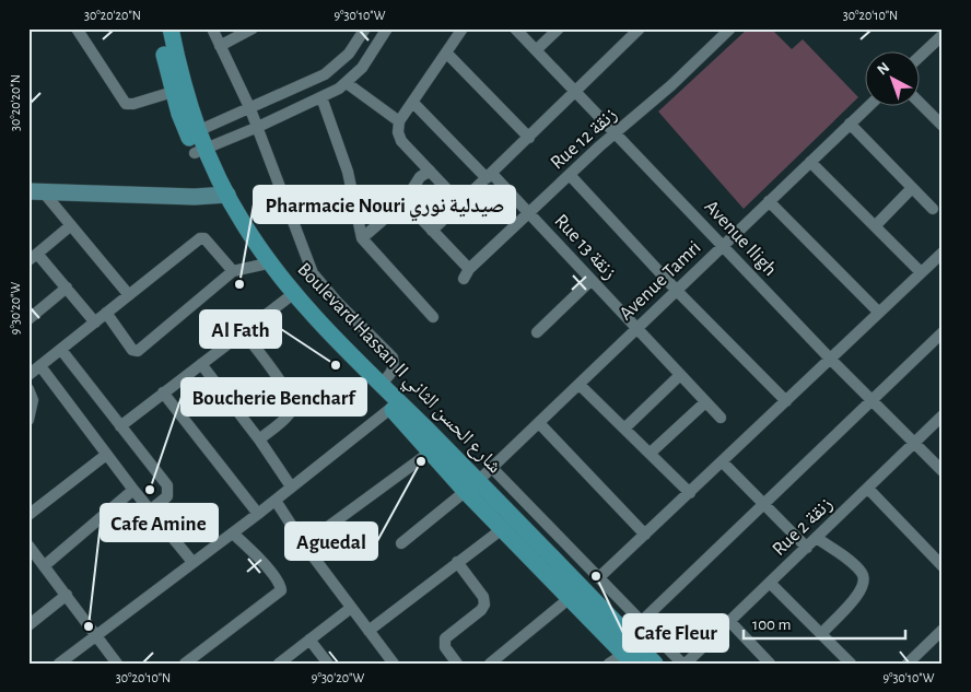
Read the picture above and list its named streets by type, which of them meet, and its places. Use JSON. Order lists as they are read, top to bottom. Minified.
{"streets":{"main road":["Boulevard Hassan II شارع الحسن الثاني"],"street":["Rue 12 زنقة","Avenue Iligh","Rue 13 زنقة","Avenue Tamri","Rue 2 زنقة"]},"crossings":[["Rue 12 زنقة","Avenue Iligh"],["Rue 12 زنقة","Rue 13 زنقة"],["Avenue Iligh","Avenue Tamri"],["Avenue Iligh","Rue 2 زنقة"],["Rue 13 زنقة","Avenue Tamri"],["Avenue Tamri","Boulevard Hassan II شارع الحسن الثاني"]],"places":["Pharmacie Nouri صيدلية نوري","Al Fath","Aguedal","Boucherie Bencharf","Cafe Fleur","Cafe Amine"],"scale_bar":"100 m","north":"top left","coordinates":["30°20'20\"N","9°30'10\"W","30°20'10\"N","9°30'20\"W"]}
